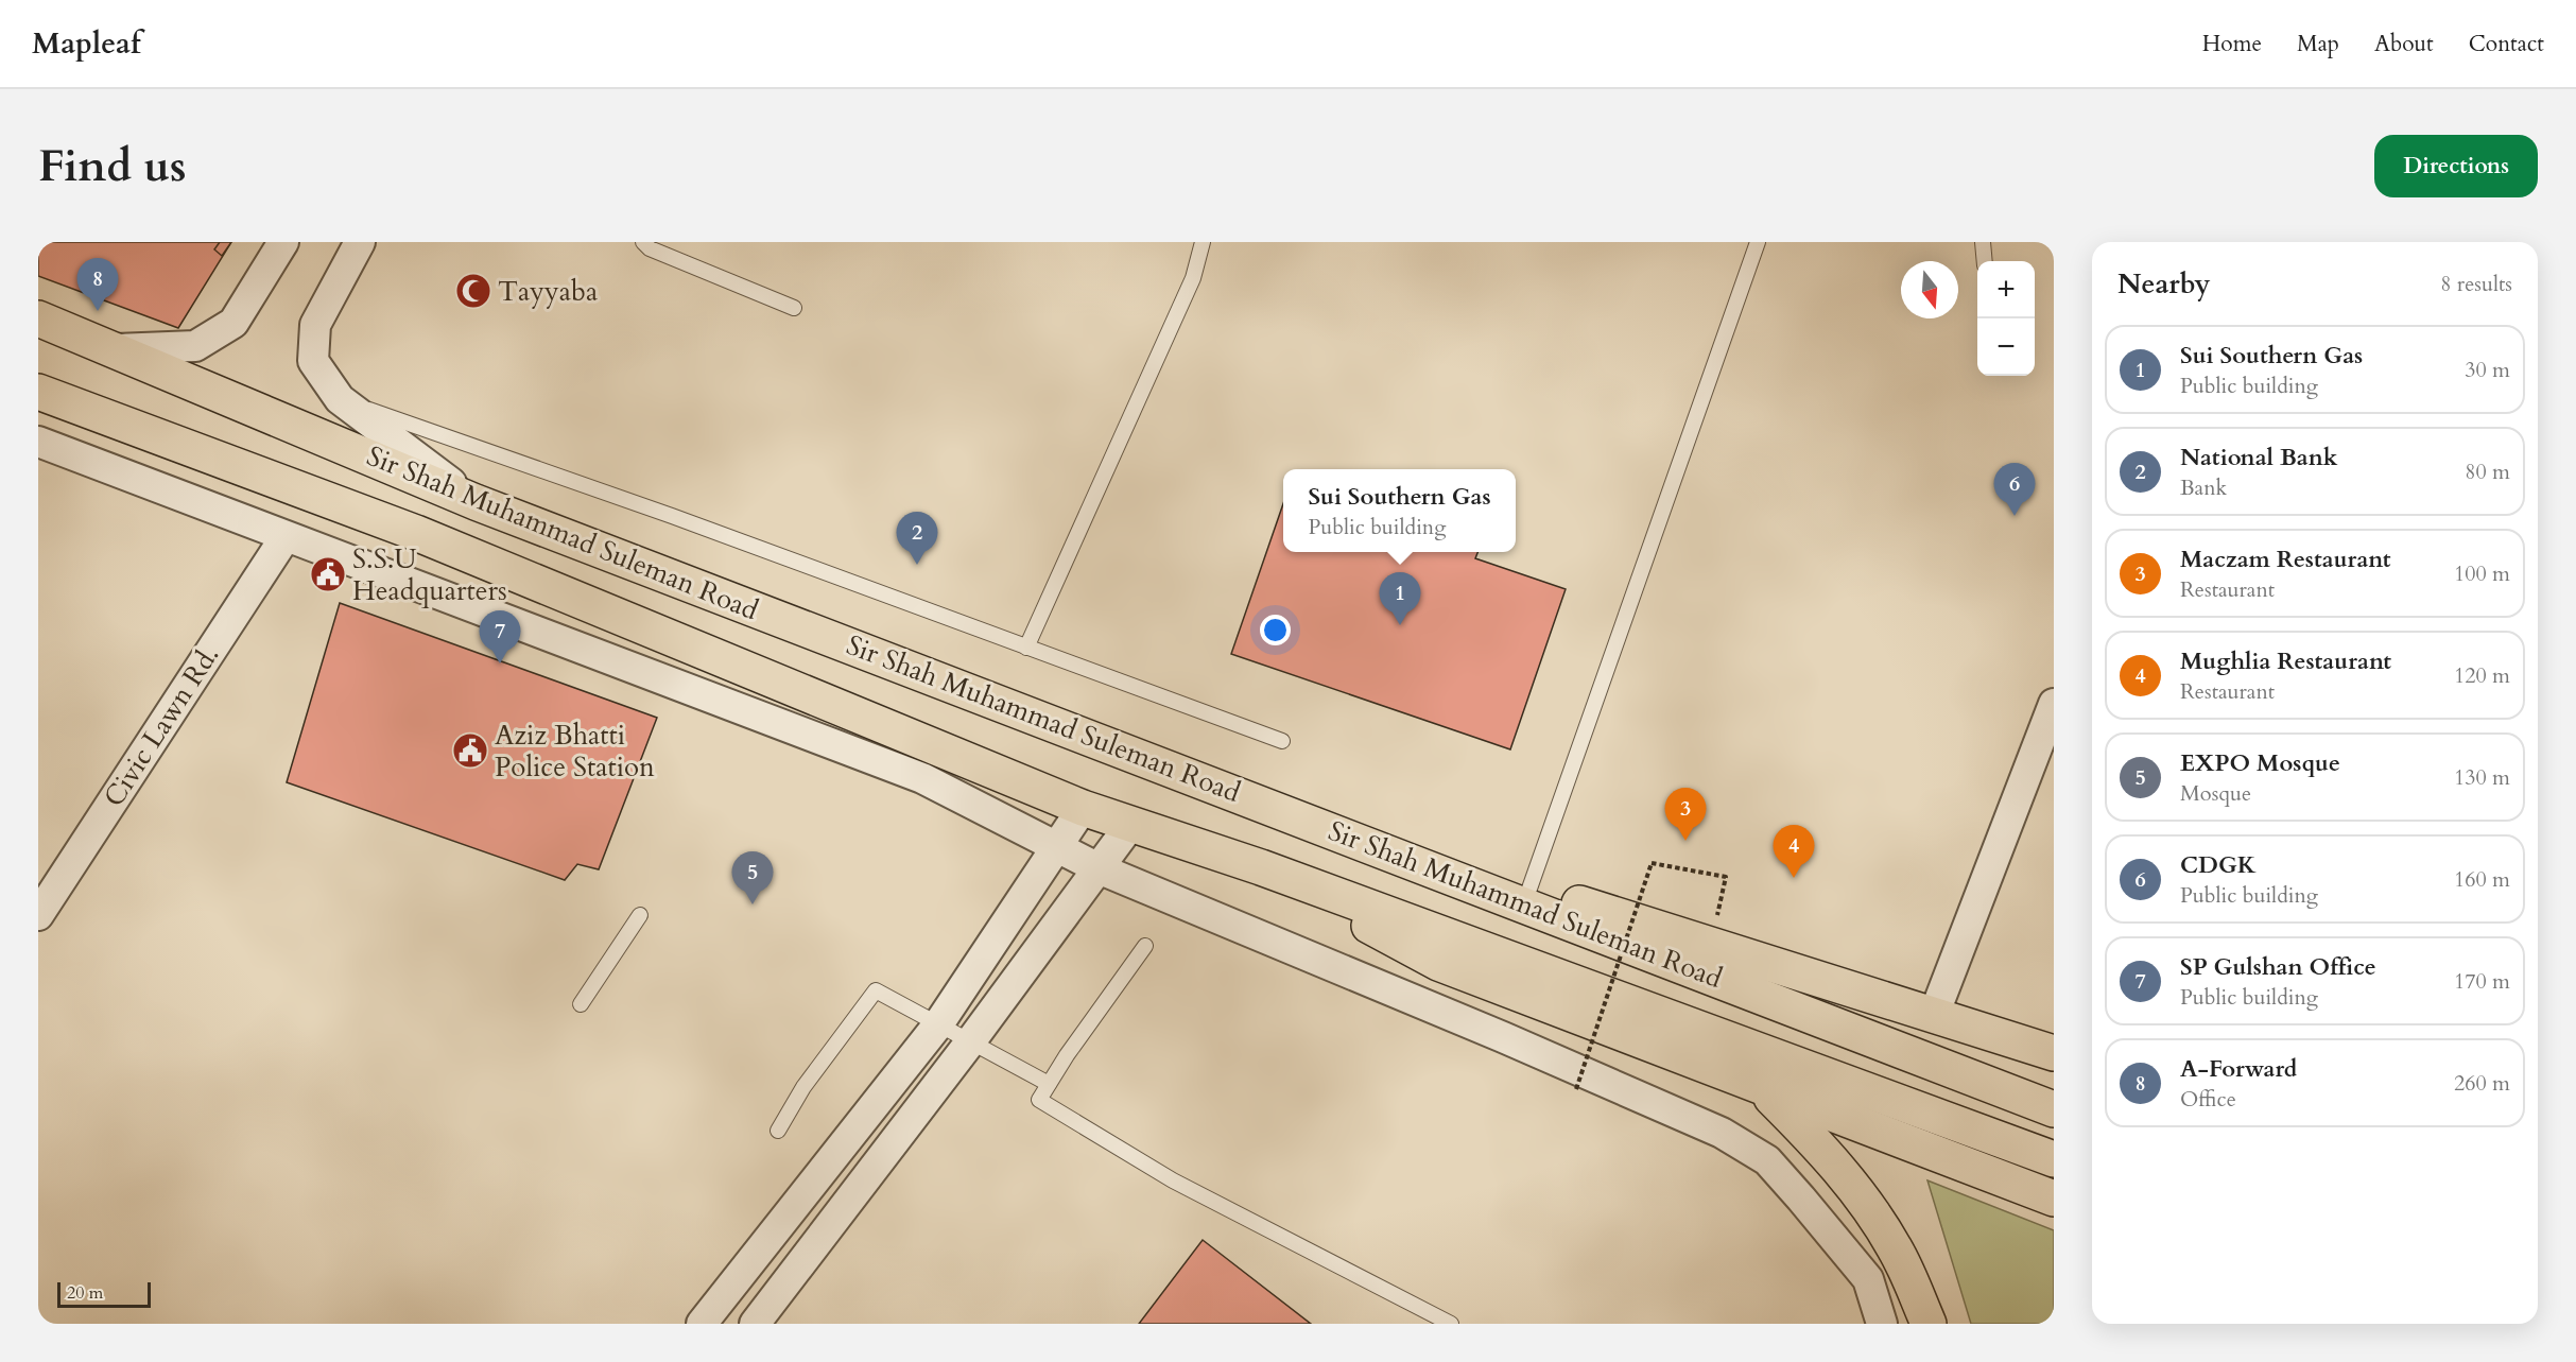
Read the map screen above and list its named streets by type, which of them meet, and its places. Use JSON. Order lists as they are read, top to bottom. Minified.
{"streets":{"highway":["Sir Shah Muhammad Suleman Road"],"street":["Civic Lawn Rd."]},"places":{"mosque":["Tayyaba"],"public building":["S.S.U Headquarters","Aziz Bhatti Police Station"]},"scale_bar":"20 m","north":"bottom","page":{"header":"Mapleaf","nav":["Home","Map","About","Contact"],"buttons":"Directions","title":"Find us","heading":["Nearby","8 results"],"pins":["8","6","2","1","7","3","4","5"],"map_buttons":["+","−"],"list":[{"mark":"1","name":"Sui Southern Gas","note":"Public building","value":"30 m"},{"mark":"2","name":"National Bank","note":"Bank","value":"80 m"},{"mark":"3","name":"Maczam Restaurant","note":"Restaurant","value":"100 m"},{"mark":"4","name":"Mughlia Restaurant","note":"Restaurant","value":"120 m"},{"mark":"5","name":"EXPO Mosque","note":"Mosque","value":"130 m"},{"mark":"6","name":"CDGK","note":"Public building","value":"160 m"},{"mark":"7","name":"SP Gulshan Office","note":"Public building","value":"170 m"},{"mark":"8","name":"A-Forward","note":"Office","value":"260 m"}],"popup":["Sui Southern Gas","Public building"],"scale":"20 m"}}
